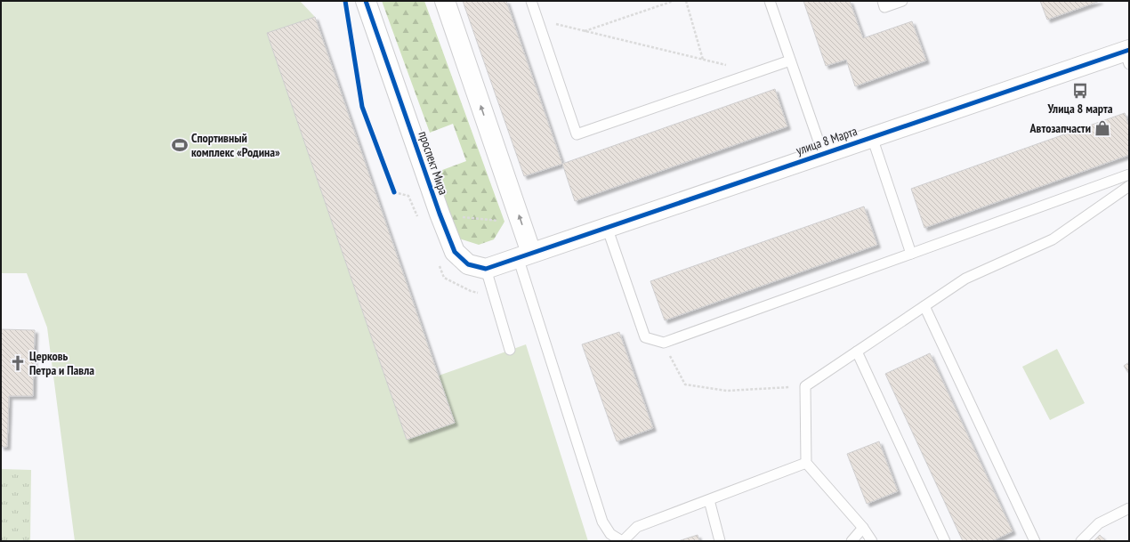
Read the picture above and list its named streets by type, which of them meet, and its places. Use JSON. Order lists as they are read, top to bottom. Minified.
{"streets":{"street":["улица 8 Марта","проспект Мира"]},"places":{"bus stop":["Улица 8 марта"],"shop":["Автозапчасти"],"sports":["Спортивный комплекс «Родина»"],"church":["Церковь Петра и Павла"]}}
